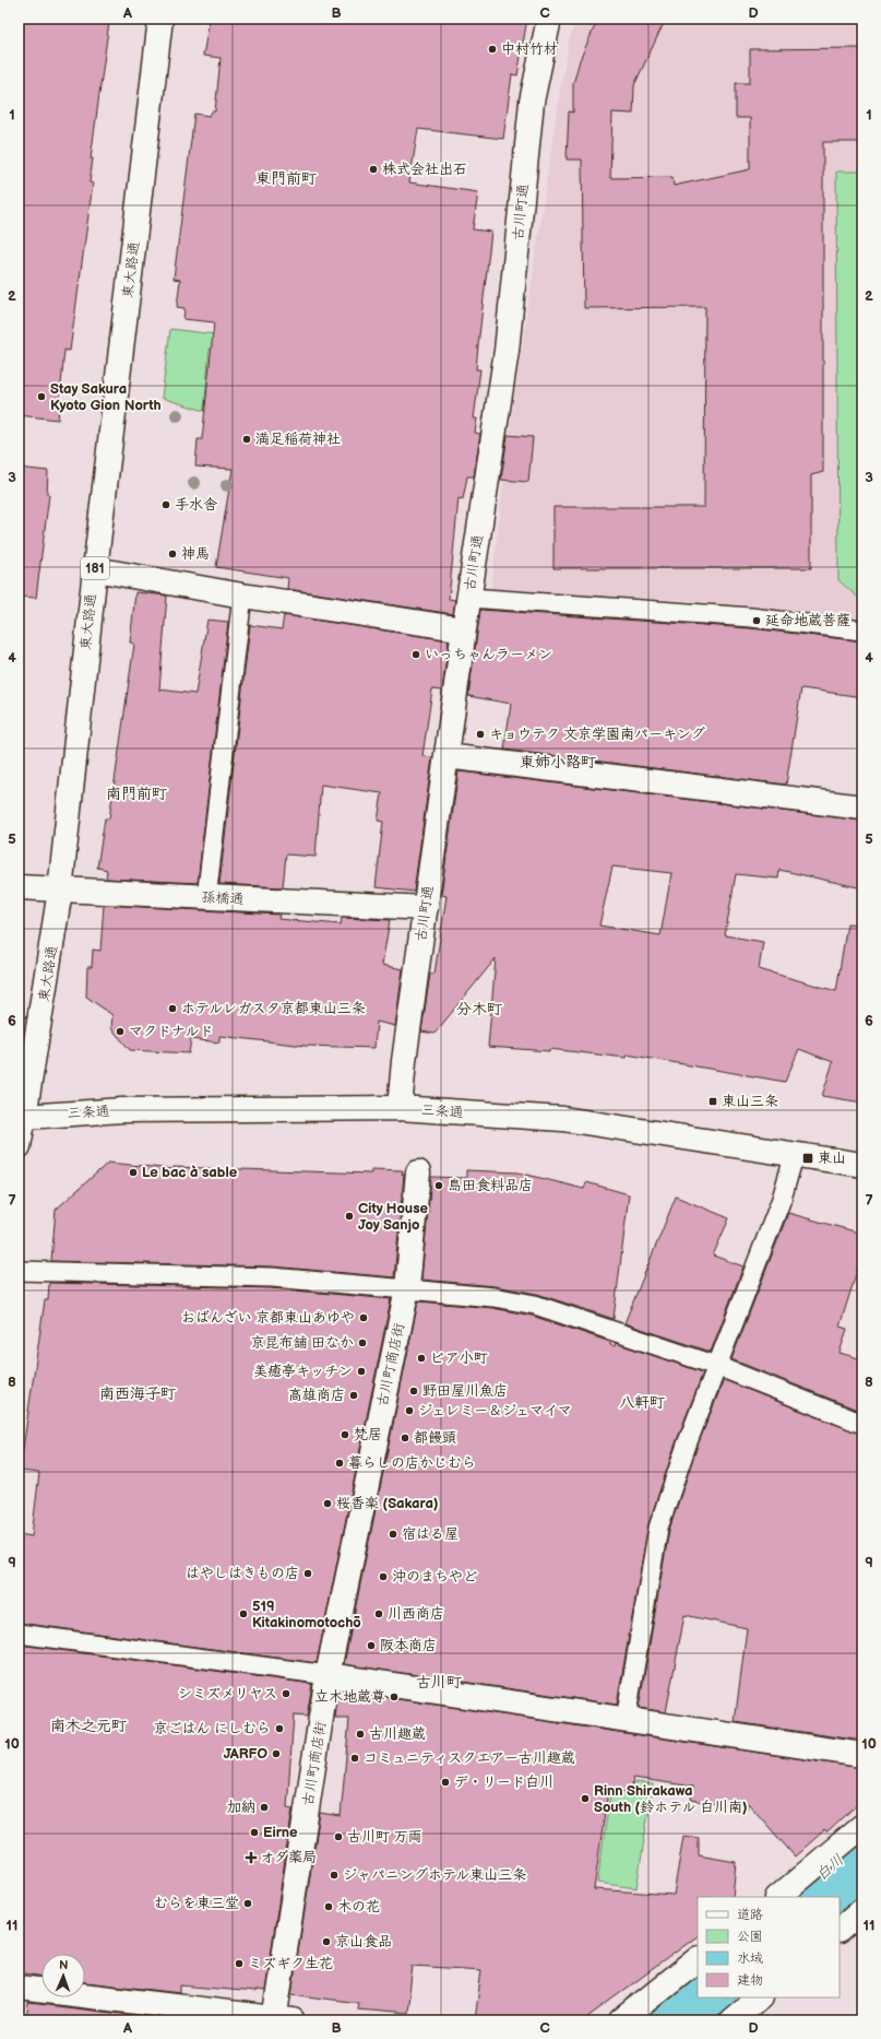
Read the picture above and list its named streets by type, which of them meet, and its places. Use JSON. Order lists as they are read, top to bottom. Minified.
{"streets":{"street":["古川町通","東大路通","181","孫橋通","三条通","古川町商店街"]},"crossings":[["古川町通","孫橋通"],["古川町通","三条通"],["東大路通","孫橋通"],["東大路通","三条通"]],"districts":["東門前町","東姉小路町","南門前町","分木町","南西海子町","八軒町","古川町","南木之元町"],"water":["白川"],"places":{"other":["中村竹材","株式会社出石","Stay Sakura Kyoto Gion North","満足稲荷神社","手水舎","神馬","延命地蔵菩薩","いっちゃんラーメン","キョウテク 文京学園南パーキング","ホテルレガスタ京都東山三条","マクドナルド","Le bac à sable","島田食料品店","City House Joy Sanjo","おばんざい 京都東山あゆや","京昆布舗 田なか","ビア小町","美癒亭キッチン","野田屋川魚店","高雄商店","ジェレミー＆ジェマイマ","梵居","都饅頭","暮らしの店かじむら","桜香楽 (Sakara)","宿はる屋","はやしはきもの店","沖のまちやど","519 Kitakinomotochō","川西商店","阪本商店","シミズメリヤス","立木地蔵尊","京ごはん にしむら","古川趣蔵","JARFO","コミュニティスクエアー古川趣蔵","デ・リード白川","Rinn Shirakawa South (鈴ホテル 白川南)","加納","Eirne","古川町 万両","ジャパニングホテル東山三条","むらを東三堂","木の花","京山食品","ミズギク生花"],"transit":["東山三条","東山"],"health":["オダ薬局"]},"legend":["道路","公園","水域","建物"],"north":"top","grid":{"columns":["A","B","C","D"],"rows":["1","2","3","4","5","6","7","8","9","10","11"]}}
